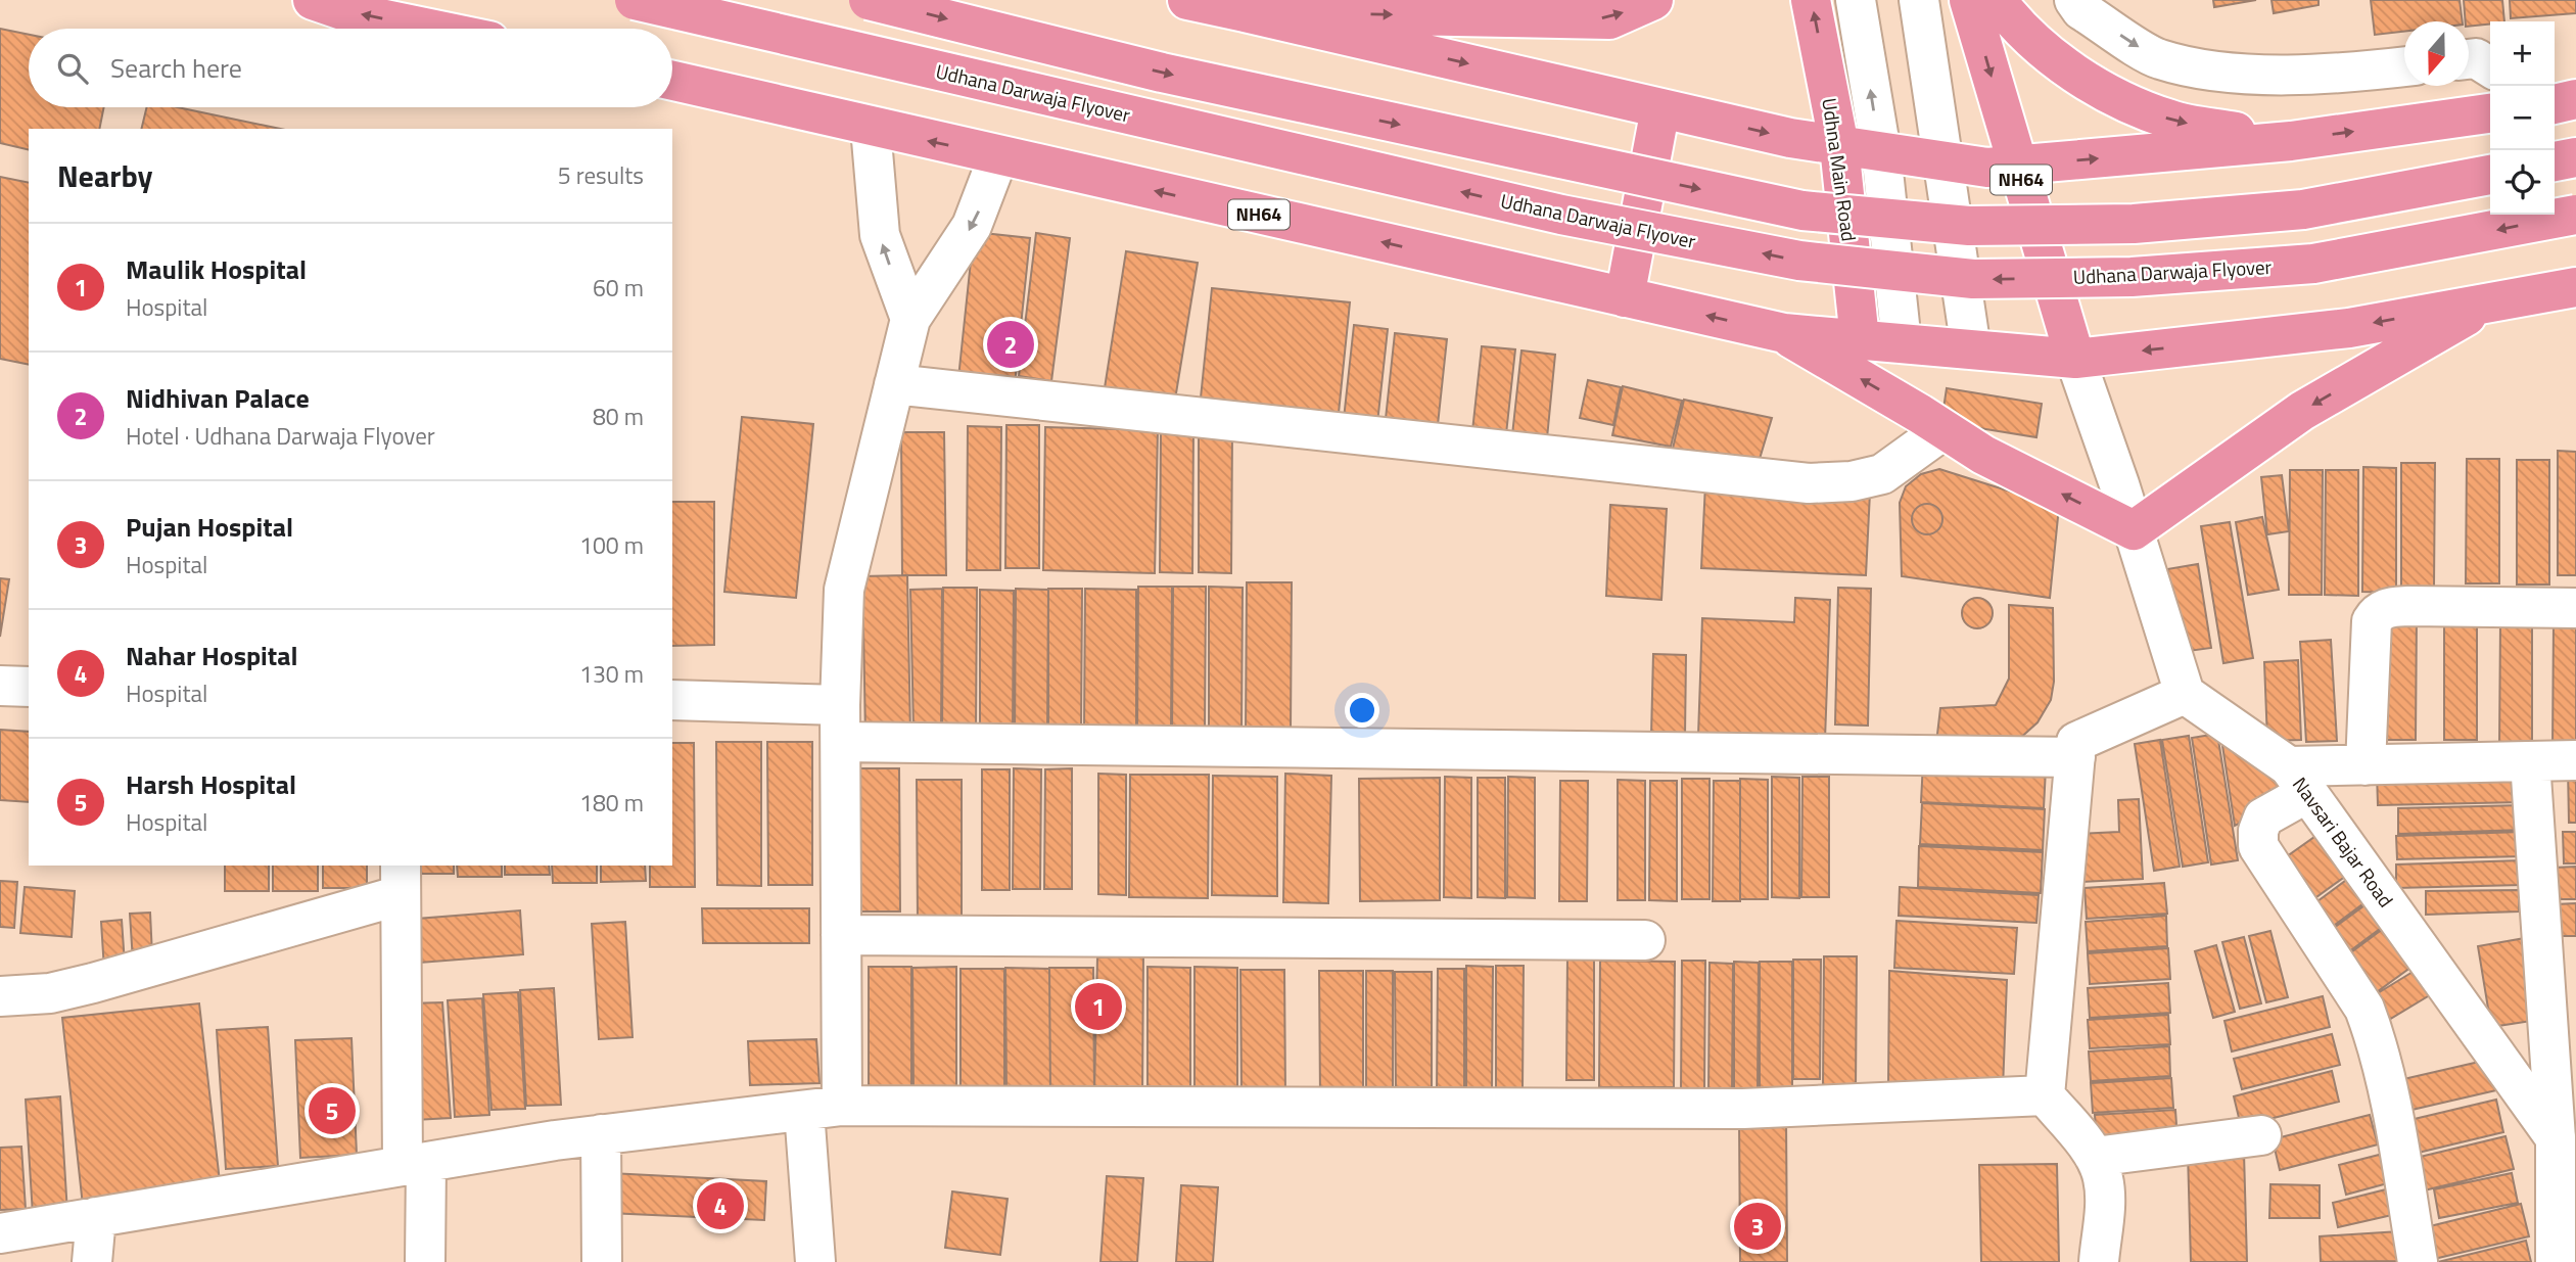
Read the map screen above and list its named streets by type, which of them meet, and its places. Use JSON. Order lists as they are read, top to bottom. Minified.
{"streets":{"highway":["Udhana Darwaja Flyover","Udhna Main Road","NH64"],"street":["Navsari Bajar Road"]},"crossings":[["Udhna Main Road","NH64"]],"north":"bottom","page":{"map_buttons":["+","−"],"search":"Search here","heading":["Nearby","5 results"],"list":[{"mark":"1","name":"Maulik Hospital","note":"Hospital","value":"60 m"},{"mark":"2","name":"Nidhivan Palace","note":"Hotel · Udhana Darwaja Flyover","value":"80 m"},{"mark":"3","name":"Pujan Hospital","note":"Hospital","value":"100 m"},{"mark":"4","name":"Nahar Hospital","note":"Hospital","value":"130 m"},{"mark":"5","name":"Harsh Hospital","note":"Hospital","value":"180 m"}],"pins":["2","1","5","4","3"]}}
